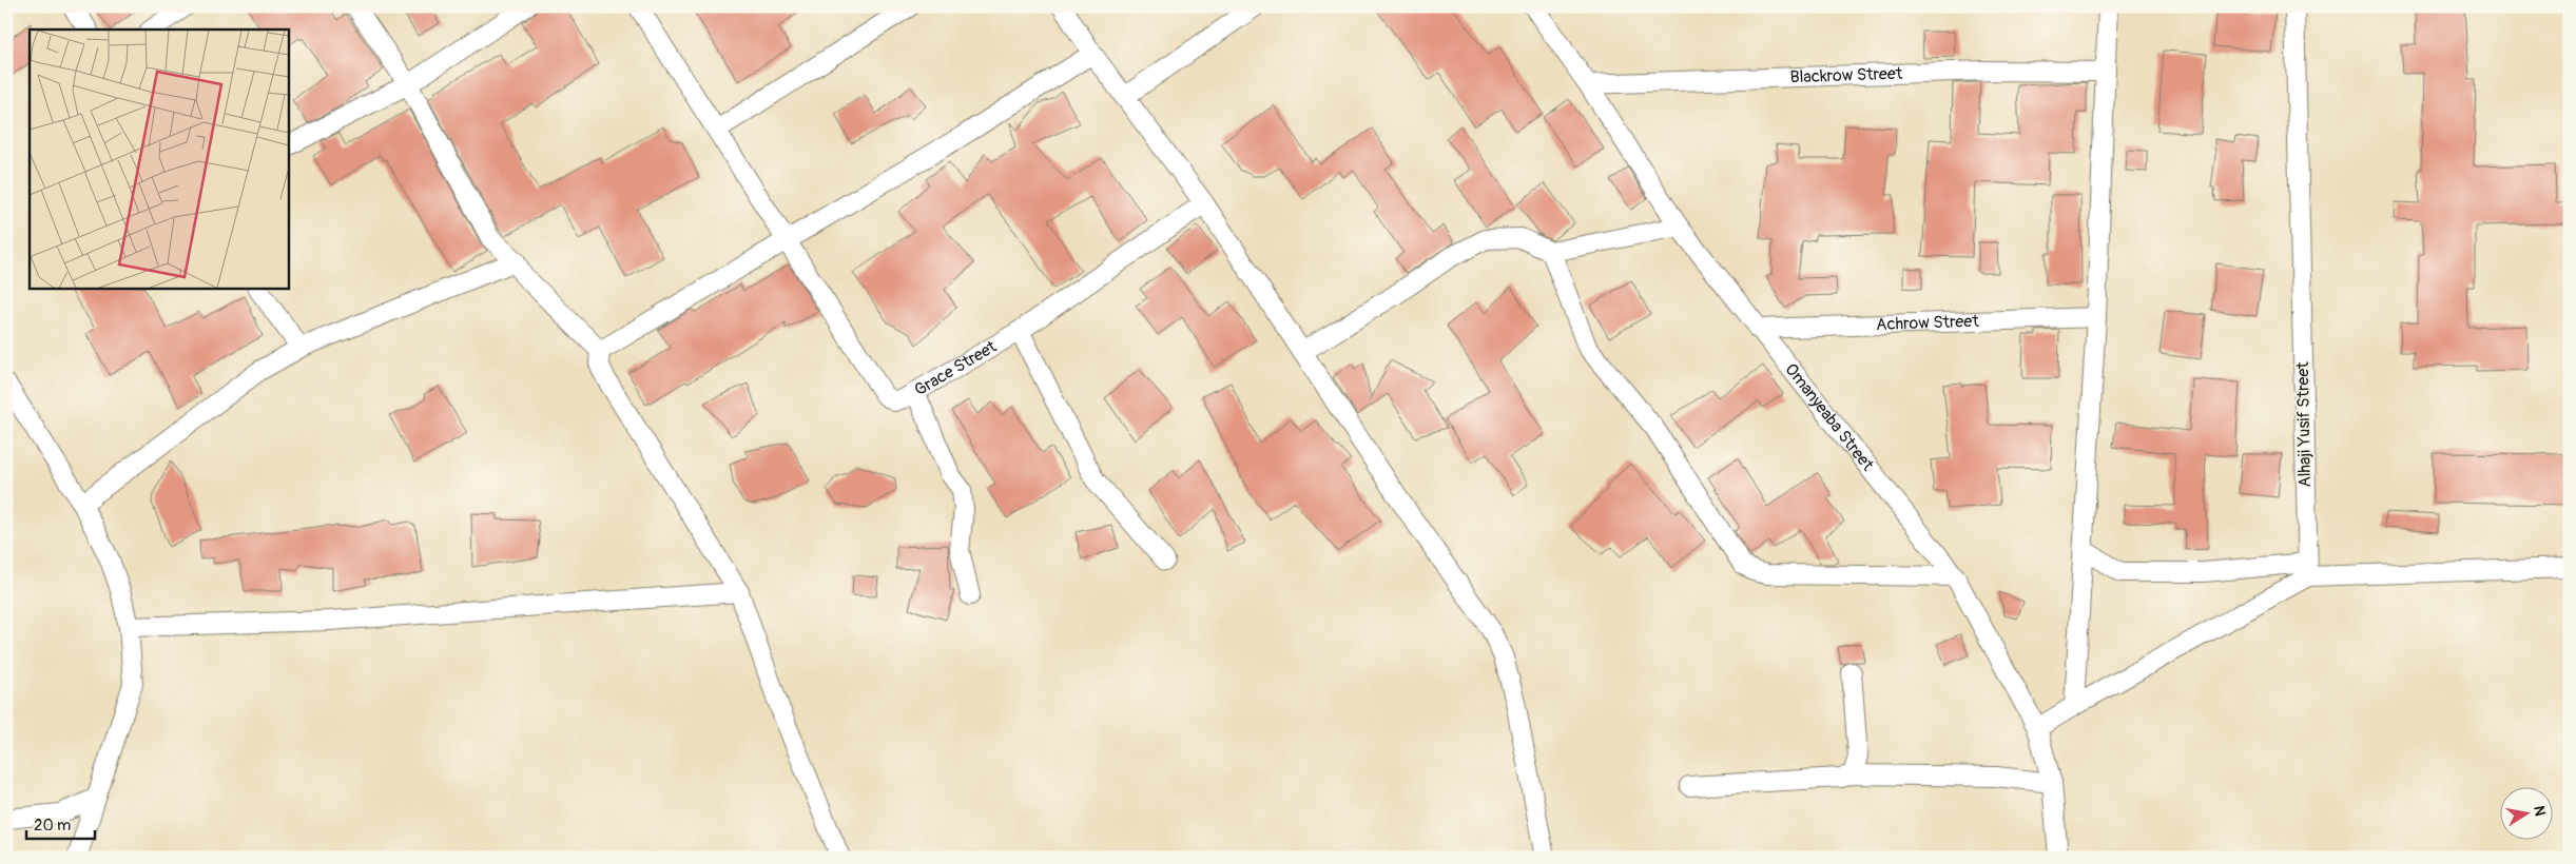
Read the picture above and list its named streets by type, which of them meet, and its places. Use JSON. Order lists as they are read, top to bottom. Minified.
{"streets":{"street":["Blackrow Street","Achrow Street","Grace Street","Omanyeaba Street","Alhaji Yusif Street"]},"crossings":[["Blackrow Street","Omanyeaba Street"],["Achrow Street","Omanyeaba Street"]],"scale_bar":"20 m","north":"right"}
